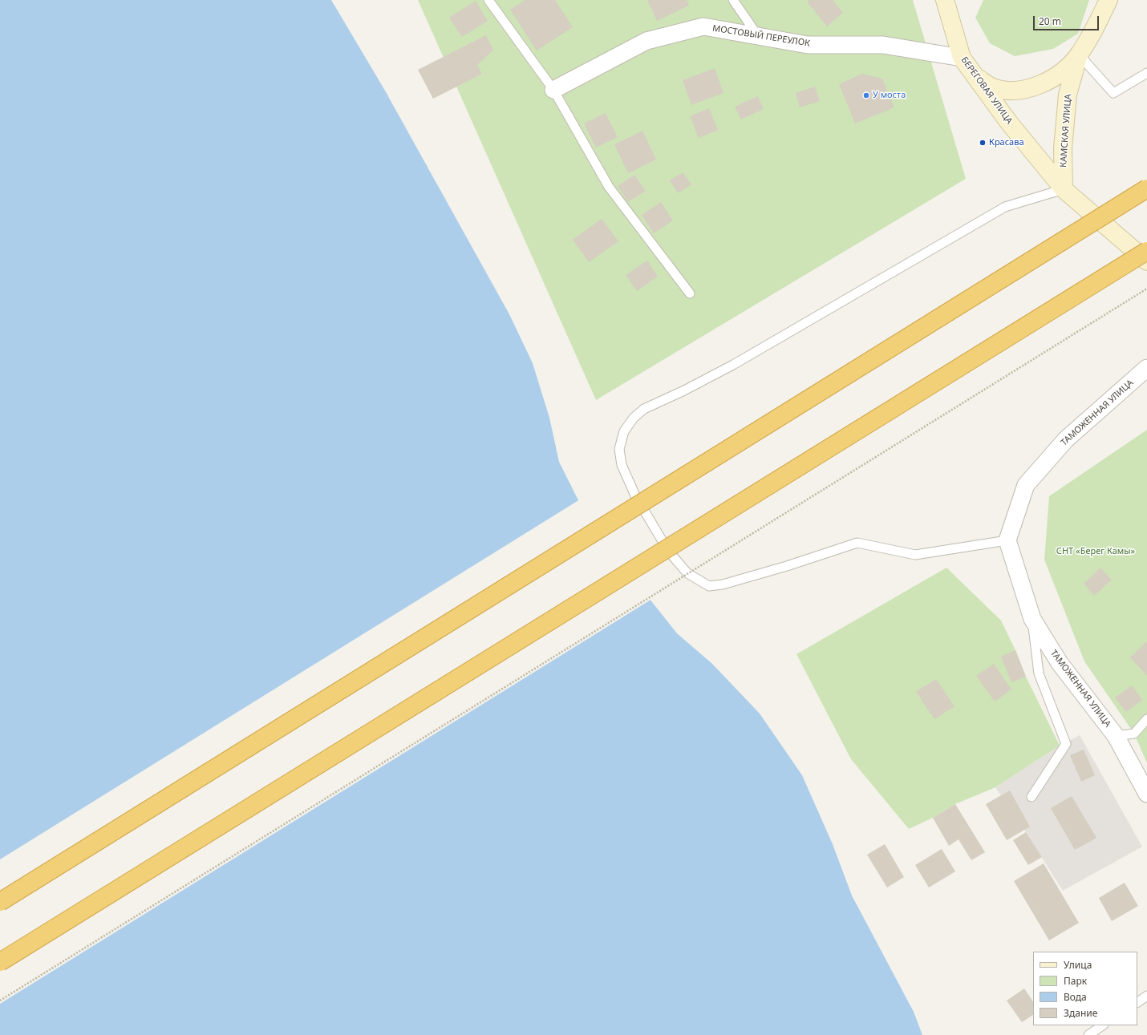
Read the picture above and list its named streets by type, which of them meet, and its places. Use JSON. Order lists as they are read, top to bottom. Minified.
{"streets":{"street":["МОСТОВЫЙ ПЕРЕУЛОК","БЕРЕГОВАЯ УЛИЦА","КАМСКАЯ УЛИЦА","ТАМОЖЕННАЯ УЛИЦА"]},"crossings":[["МОСТОВЫЙ ПЕРЕУЛОК","БЕРЕГОВАЯ УЛИЦА"],["БЕРЕГОВАЯ УЛИЦА","КАМСКАЯ УЛИЦА"]],"parks":["СНТ «Берег Камы»"],"places":["У моста","Красава"],"legend":["Улица","Парк","Вода","Здание"],"scale_bar":"20 m"}
